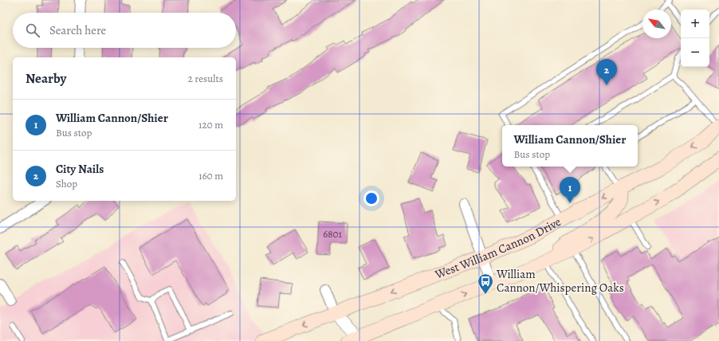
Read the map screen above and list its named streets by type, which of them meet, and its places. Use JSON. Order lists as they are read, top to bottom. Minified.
{"streets":{"main road":["West William Cannon Drive"]},"places":{"bus stop":["William Cannon/Whispering Oaks"]},"house_numbers":["6801"],"north":"top left","page":{"map_buttons":["+","−"],"search":"Search here","heading":["Nearby","2 results"],"pins":["2","1"],"list":[{"mark":"1","name":"William Cannon/Shier","note":"Bus stop","value":"120 m"},{"mark":"2","name":"City Nails","note":"Shop","value":"160 m"}],"popup":["William Cannon/Shier","Bus stop"]}}
